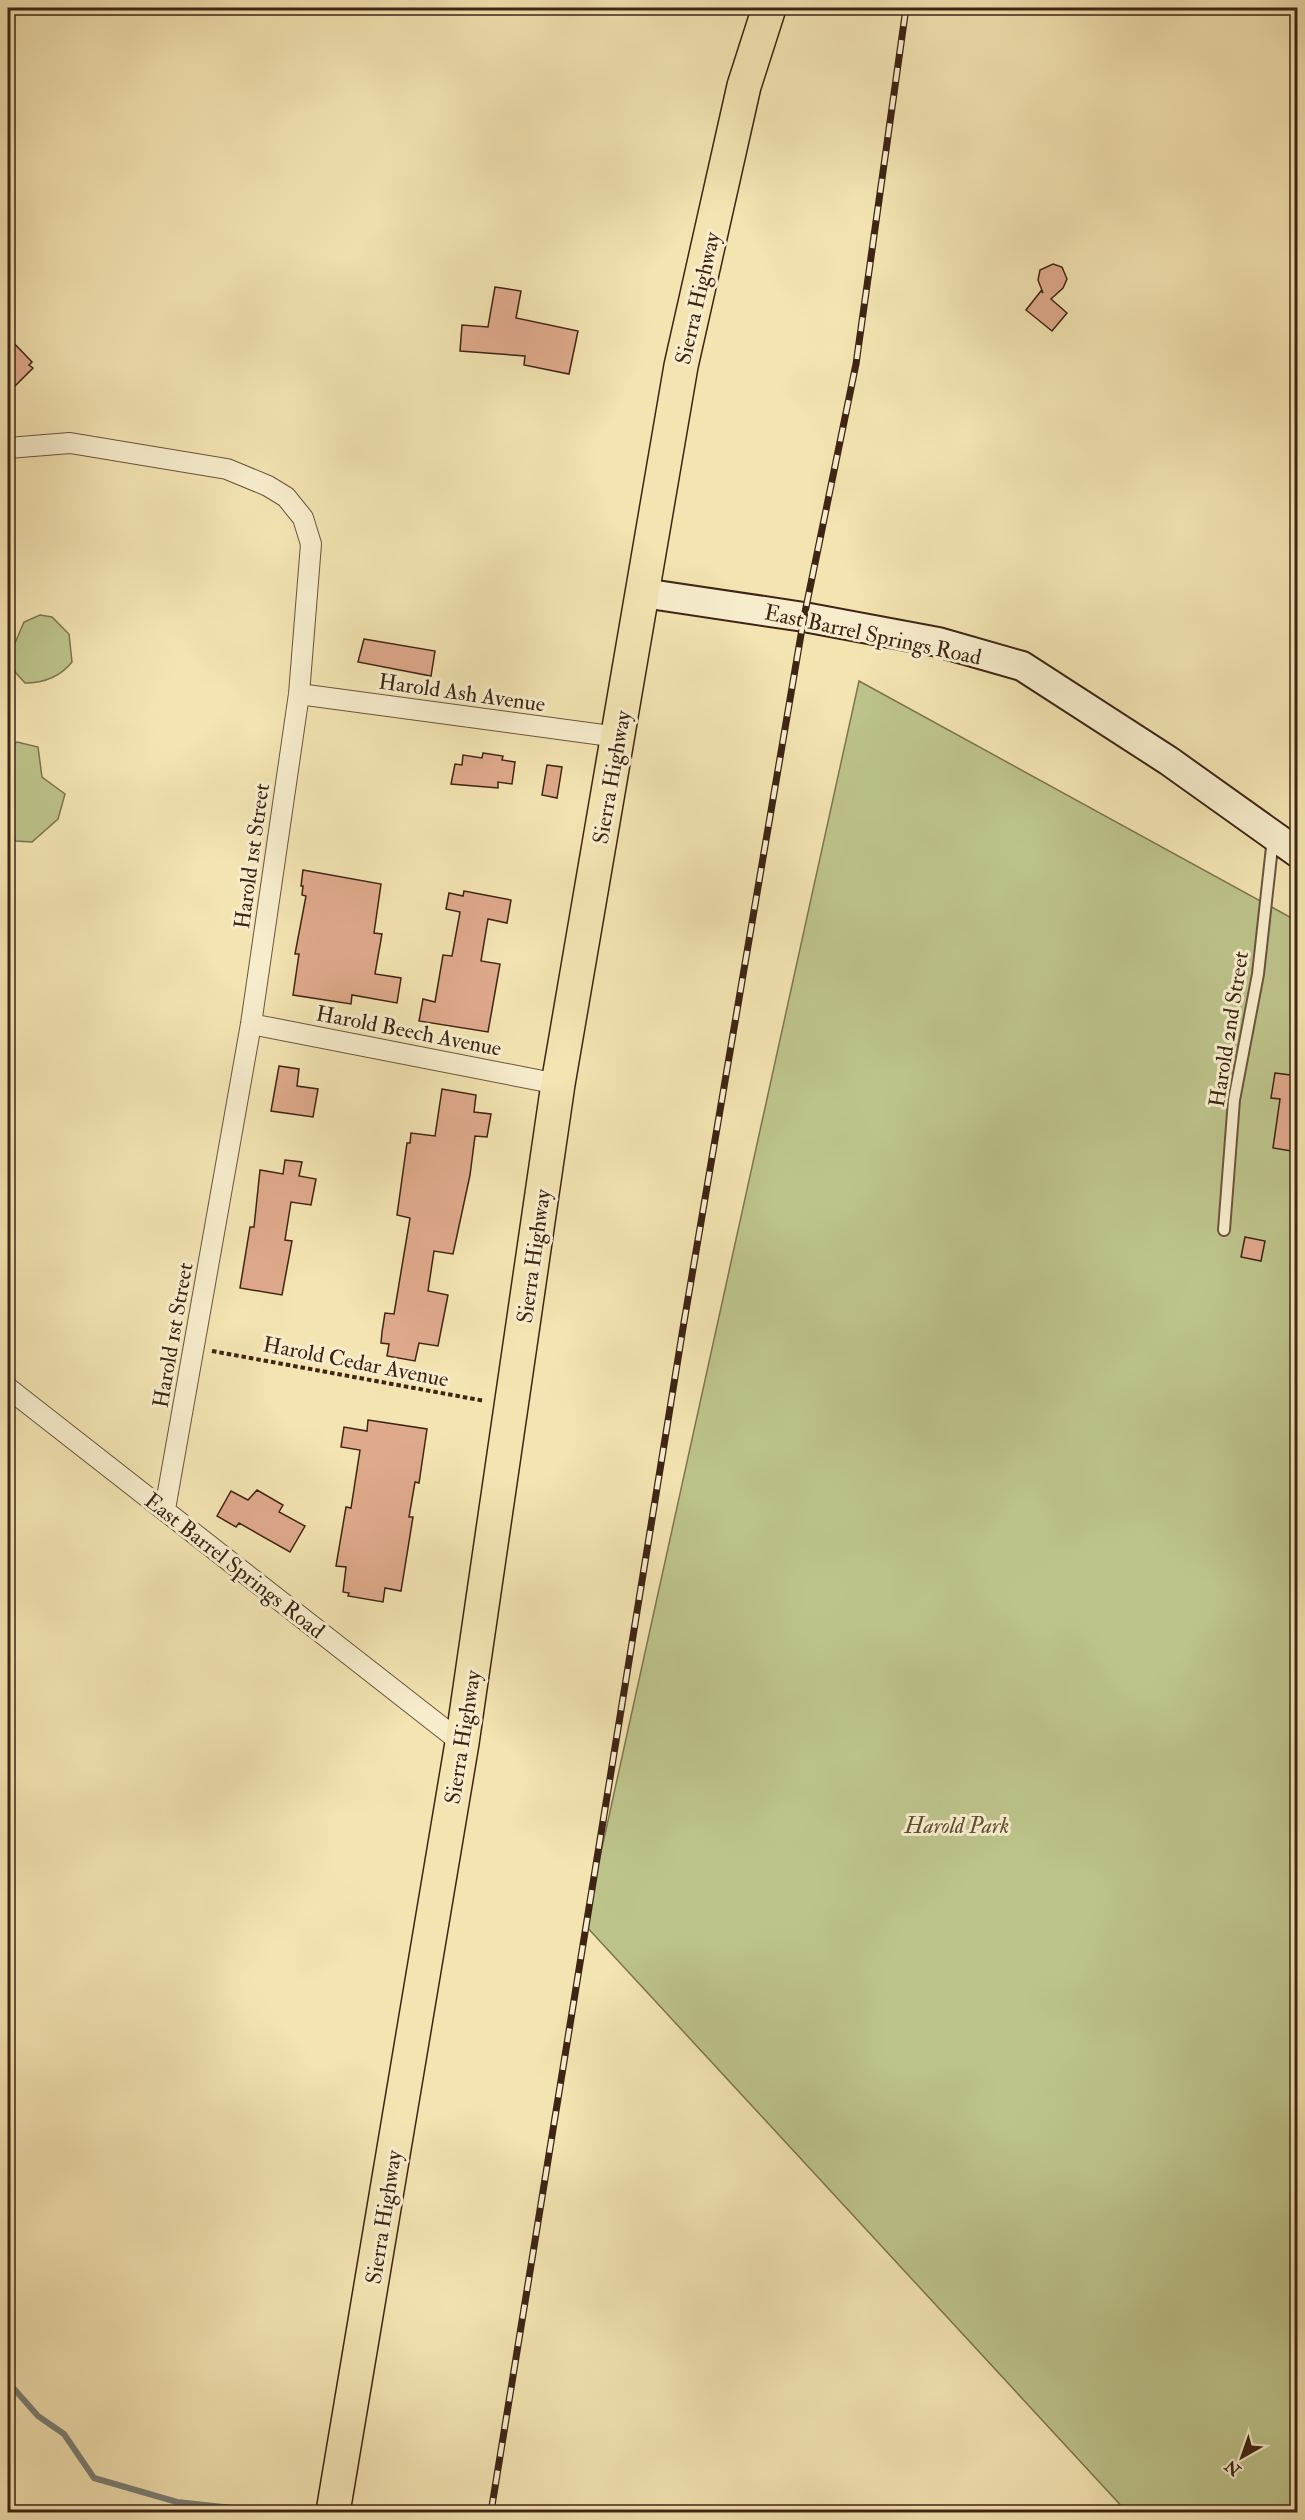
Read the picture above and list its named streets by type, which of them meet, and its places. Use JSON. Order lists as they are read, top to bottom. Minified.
{"streets":{"highway":["Sierra Highway"],"street":["East Barrel Springs Road","Harold Ash Avenue","Harold 1st Street","Harold Beech Avenue"],"lane":["Harold 2nd Street"],"path":["Harold Cedar Avenue"]},"crossings":[["Sierra Highway","East Barrel Springs Road"],["Sierra Highway","Harold Ash Avenue"],["Sierra Highway","Harold Beech Avenue"],["Sierra Highway","Harold Cedar Avenue"],["East Barrel Springs Road","Harold 1st Street"],["East Barrel Springs Road","Harold 2nd Street"],["Harold Ash Avenue","Harold 1st Street"],["Harold 1st Street","Harold Beech Avenue"],["Harold 1st Street","Harold Cedar Avenue"]],"parks":["Harold Park"],"north":"bottom left"}
